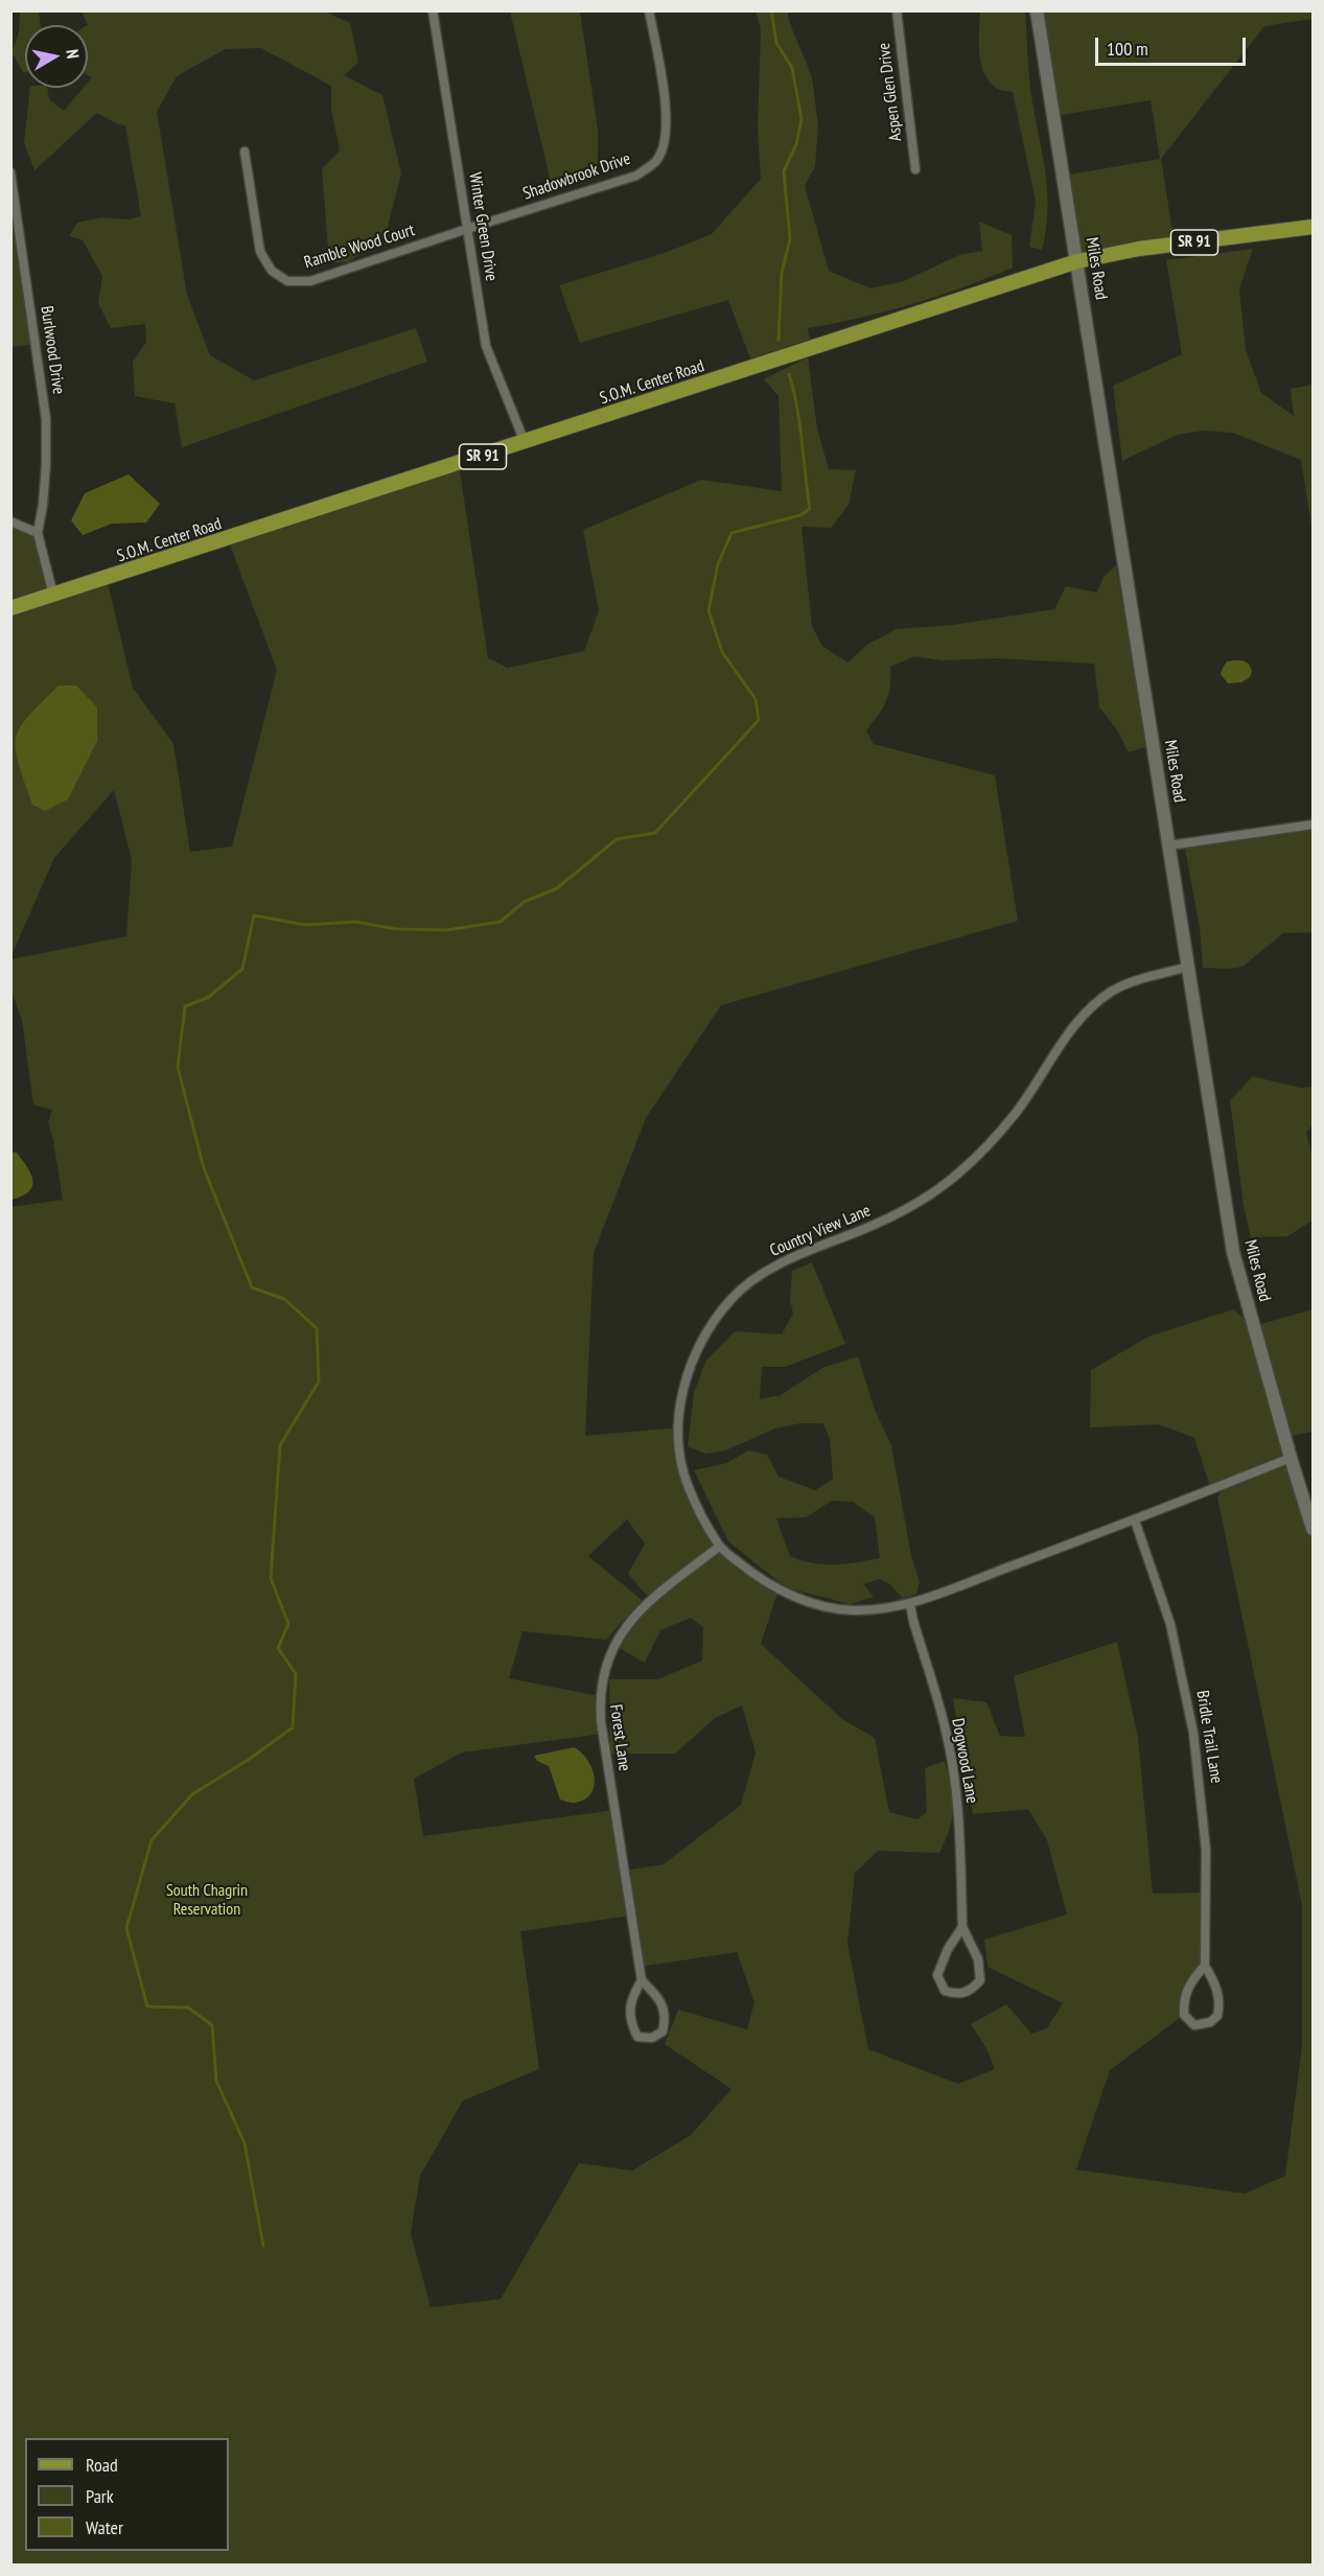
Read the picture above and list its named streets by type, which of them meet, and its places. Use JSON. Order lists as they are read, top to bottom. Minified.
{"streets":{"main road":["SR 91","Miles Road","S.O.M. Center Road"],"street":["Aspen Glen Drive","Shadowbrook Drive","Winter Green Drive","Ramble Wood Court","Burlwood Drive","Country View Lane","Bridle Trail Lane","Forest Lane","Dogwood Lane"]},"crossings":[["Shadowbrook Drive","Winter Green Drive"],["Shadowbrook Drive","Ramble Wood Court"],["Winter Green Drive","Ramble Wood Court"],["Winter Green Drive","S.O.M. Center Road"],["Miles Road","S.O.M. Center Road"],["Miles Road","Country View Lane"],["Country View Lane","Bridle Trail Lane"],["Country View Lane","Forest Lane"],["Country View Lane","Dogwood Lane"]],"parks":["South Chagrin Reservation"],"legend":["Road","Park","Water"],"scale_bar":"100 m","north":"right"}
